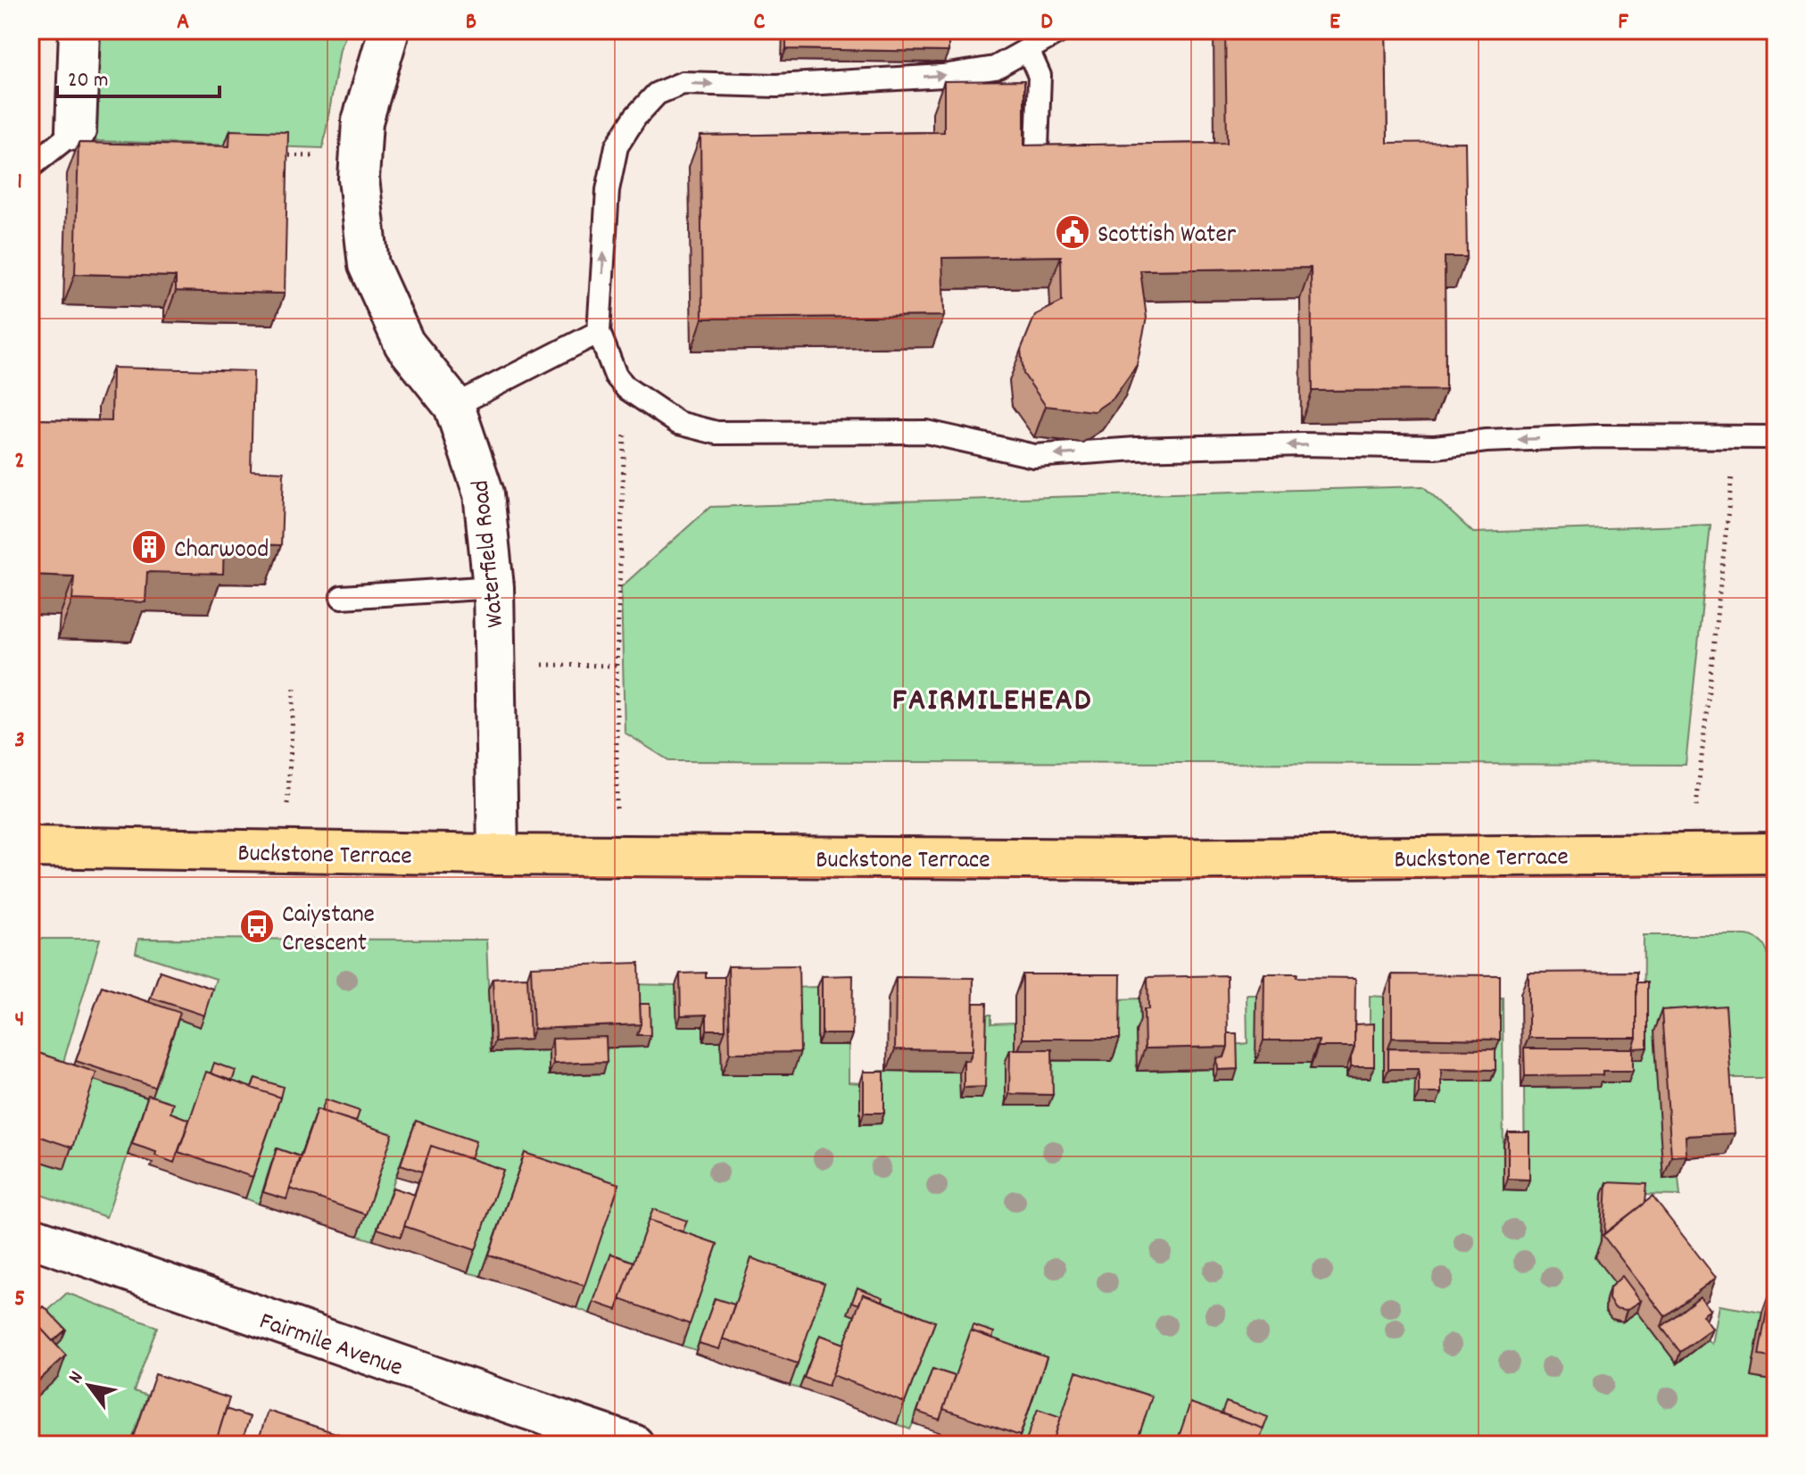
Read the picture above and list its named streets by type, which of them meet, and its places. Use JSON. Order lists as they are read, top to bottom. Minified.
{"streets":{"main road":["Buckstone Terrace"],"street":["Waterfield Road","Fairmile Avenue"]},"crossings":[["Waterfield Road","Buckstone Terrace"]],"districts":["FAIRMILEHEAD"],"places":{"public building":["Scottish Water"],"building":["Charwood"],"bus stop":["Caiystane Crescent"]},"scale_bar":"20 m","north":"top left","grid":{"columns":["A","B","C","D","E","F"],"rows":["1","2","3","4","5"]}}
